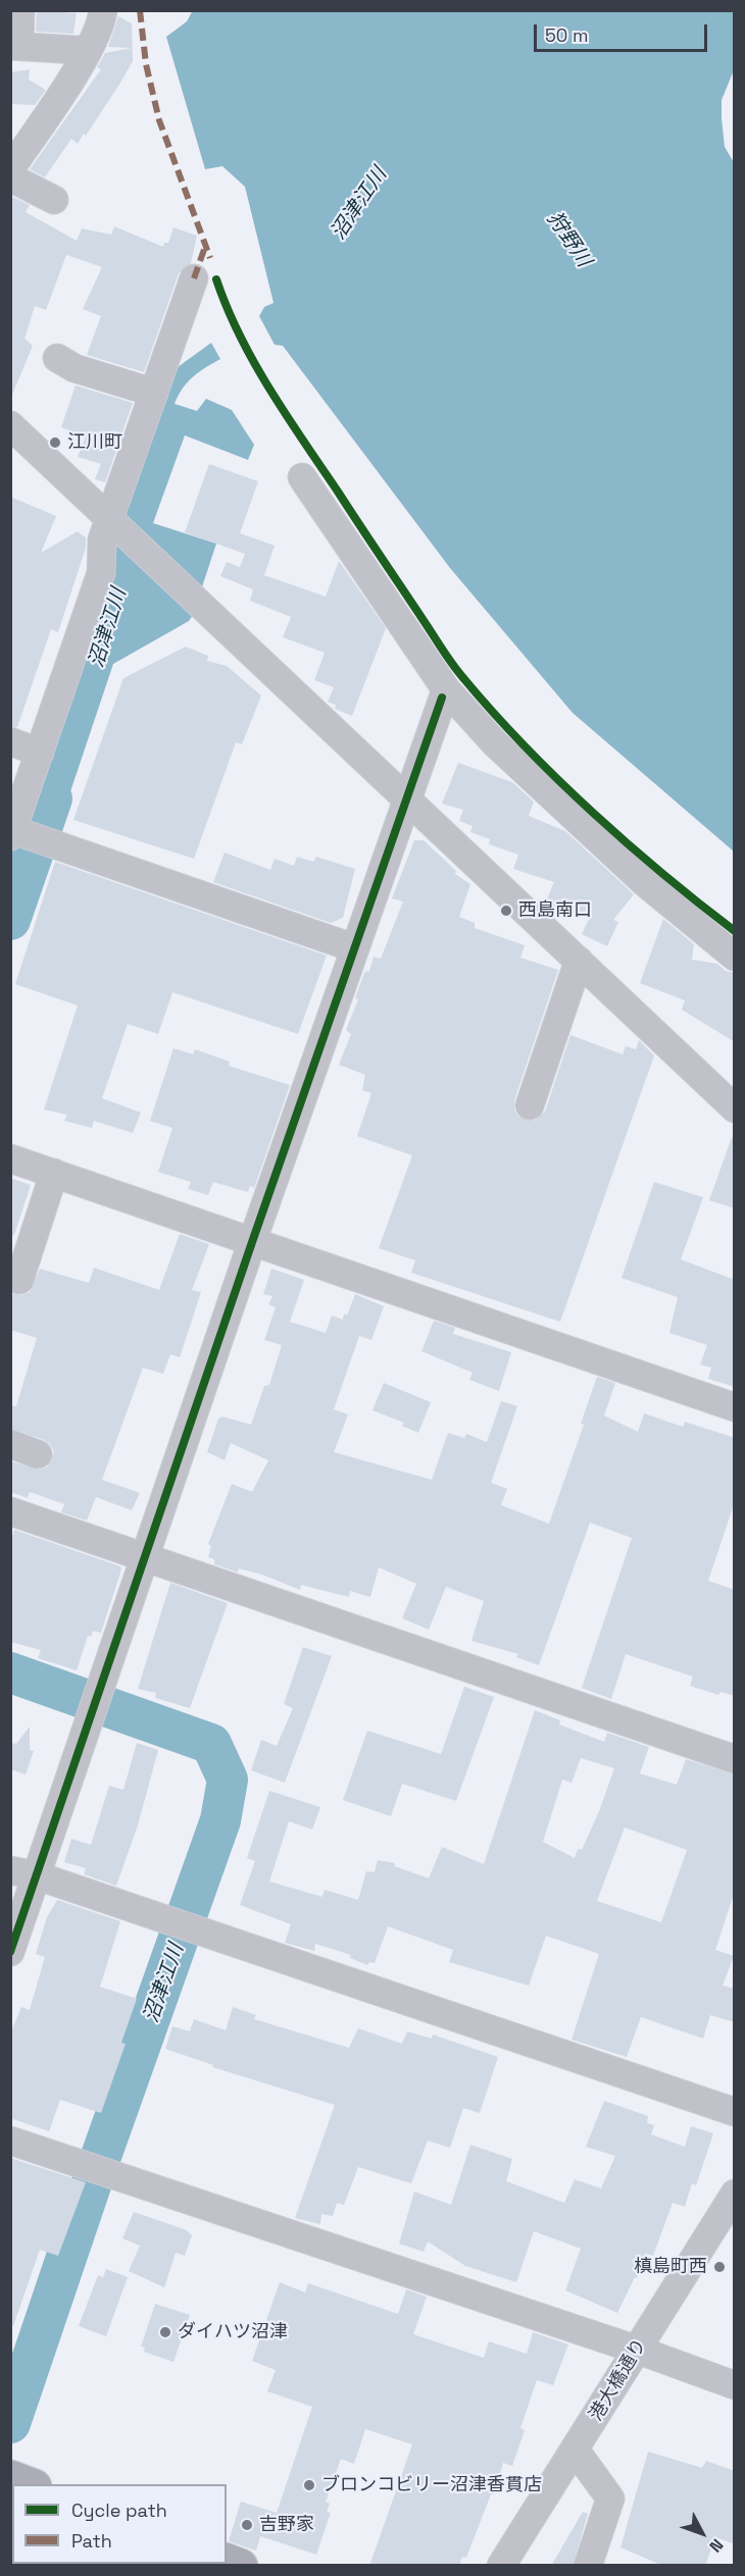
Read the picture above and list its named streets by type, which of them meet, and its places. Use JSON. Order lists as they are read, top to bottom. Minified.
{"streets":{"street":["港大橋通り"]},"water":["沼津江川","狩野川"],"places":["江川町","西島南口","槙島町西","ダイハツ沼津","ブロンコビリー沼津香貫店","吉野家"],"legend":["Cycle path","Path"],"scale_bar":"50 m","north":"bottom right"}
